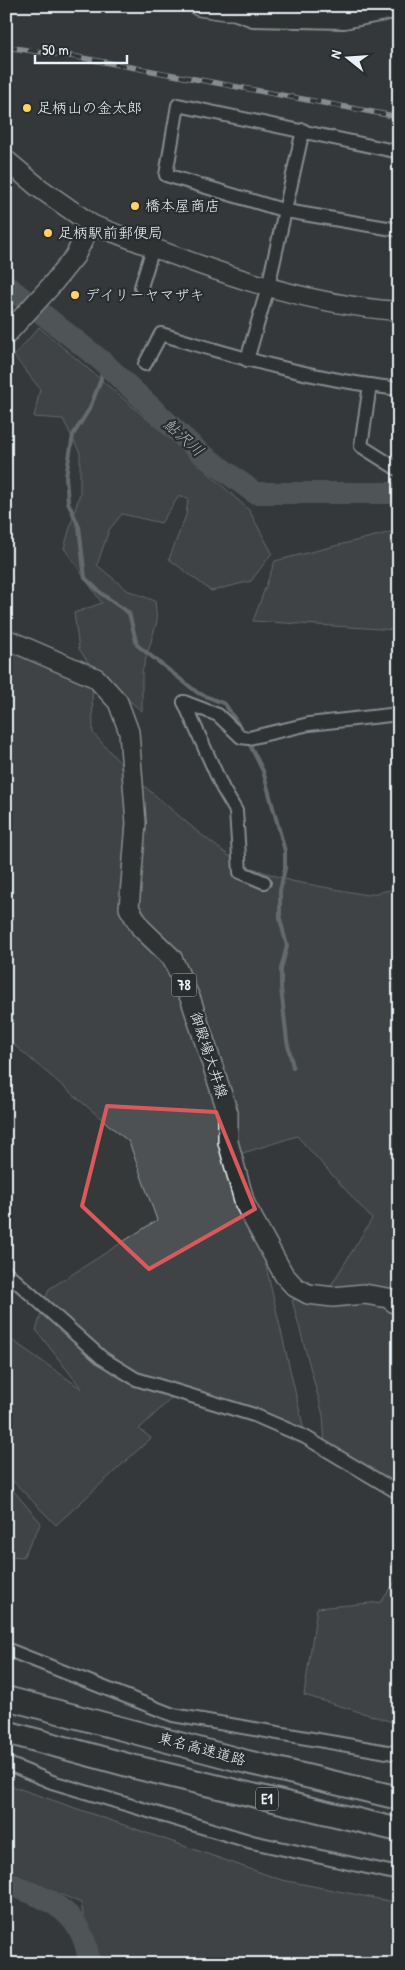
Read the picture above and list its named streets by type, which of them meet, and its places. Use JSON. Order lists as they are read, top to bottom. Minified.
{"streets":{"highway":["東名高速道路","E1"],"main road":["78","御殿場大井線"]},"water":["鮎沢川"],"places":["足柄山の金太郎","橋本屋商店","足柄駅前郵便局","デイリーヤマザキ"],"scale_bar":"50 m","north":"left"}
